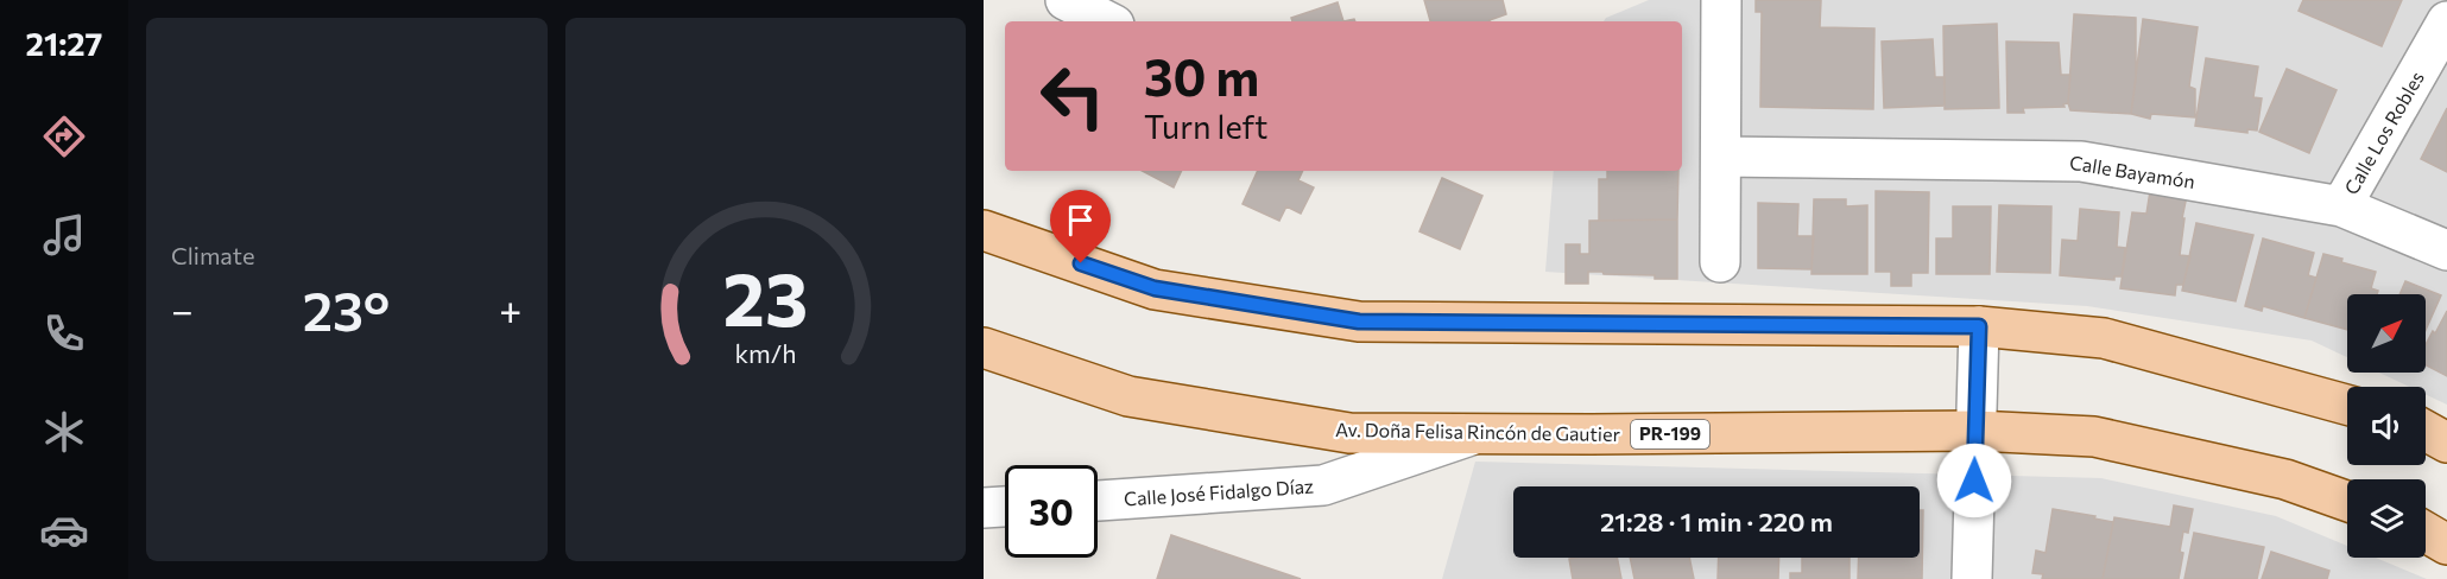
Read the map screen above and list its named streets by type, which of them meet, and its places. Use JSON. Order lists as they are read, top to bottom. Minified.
{"streets":{"main road":["Av. Doña Felisa Rincón de Gautier","PR-199"],"street":["Calle Los Robles","Calle Bayamón","Calle José Fidalgo Díaz"]},"crossings":[["Calle Los Robles","Calle Bayamón"],["Av. Doña Felisa Rincón de Gautier","Calle José Fidalgo Díaz"]],"north":"top right","page":{"tabs":"21:27","tile":"Climate","turn":["30 m","Turn left"],"heat":["−","23°","+"],"limit":"30","trip":"21:28 · 1 min · 220 m","gauge":["23","km/h"]}}
